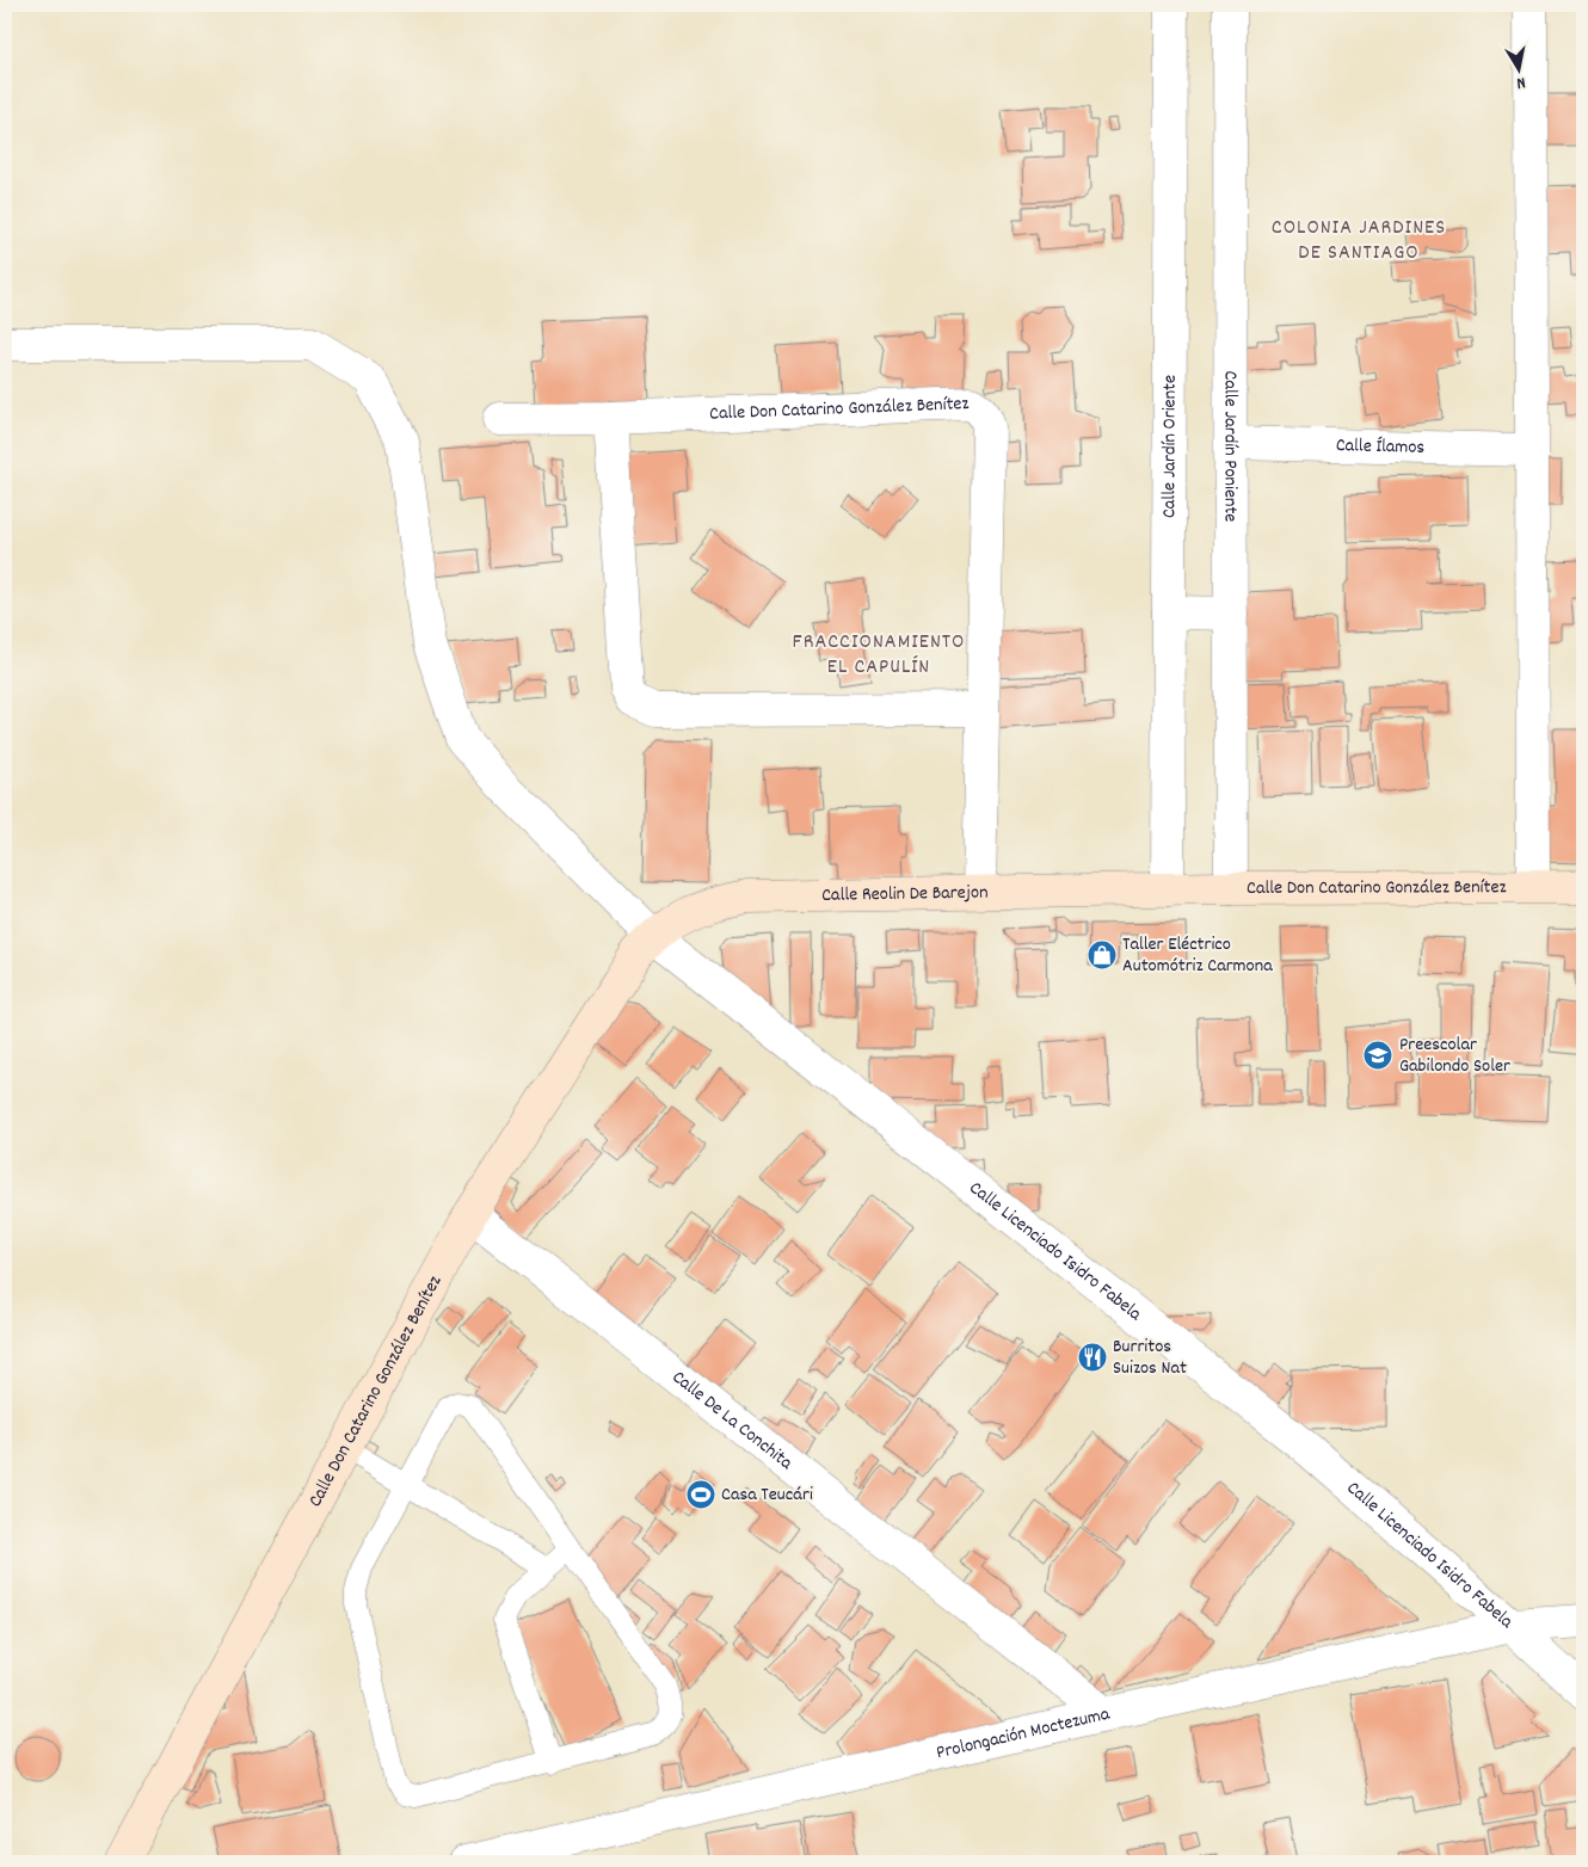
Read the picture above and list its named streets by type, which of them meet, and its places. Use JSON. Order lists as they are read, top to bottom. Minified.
{"streets":{"main road":["Calle Don Catarino González Benítez","Calle Reolin De Barejon"],"street":["Calle Jardín Oriente","Calle Jardín Poniente","Calle Ílamos","Calle Licenciado Isidro Fabela","Calle De La Conchita","Prolongación Moctezuma"]},"crossings":[["Calle Don Catarino González Benítez","Calle Jardín Oriente"],["Calle Don Catarino González Benítez","Calle Jardín Poniente"],["Calle Don Catarino González Benítez","Calle Reolin De Barejon"],["Calle Don Catarino González Benítez","Calle Licenciado Isidro Fabela"],["Calle Don Catarino González Benítez","Calle De La Conchita"],["Calle Jardín Oriente","Calle Reolin De Barejon"],["Calle Jardín Poniente","Calle Ílamos"],["Calle Reolin De Barejon","Calle Licenciado Isidro Fabela"],["Calle Licenciado Isidro Fabela","Prolongación Moctezuma"],["Calle De La Conchita","Prolongación Moctezuma"]],"districts":["COLONIA JARDINES DE SANTIAGO","FRACCIONAMIENTO EL CAPULÍN"],"places":{"shop":["Taller Eléctrico Automótriz Carmona"],"school or university":["Preescolar Gabilondo Soler"],"restaurant":["Burritos Suizos Nat"],"sports":["Casa Teucári"]},"north":"bottom"}
